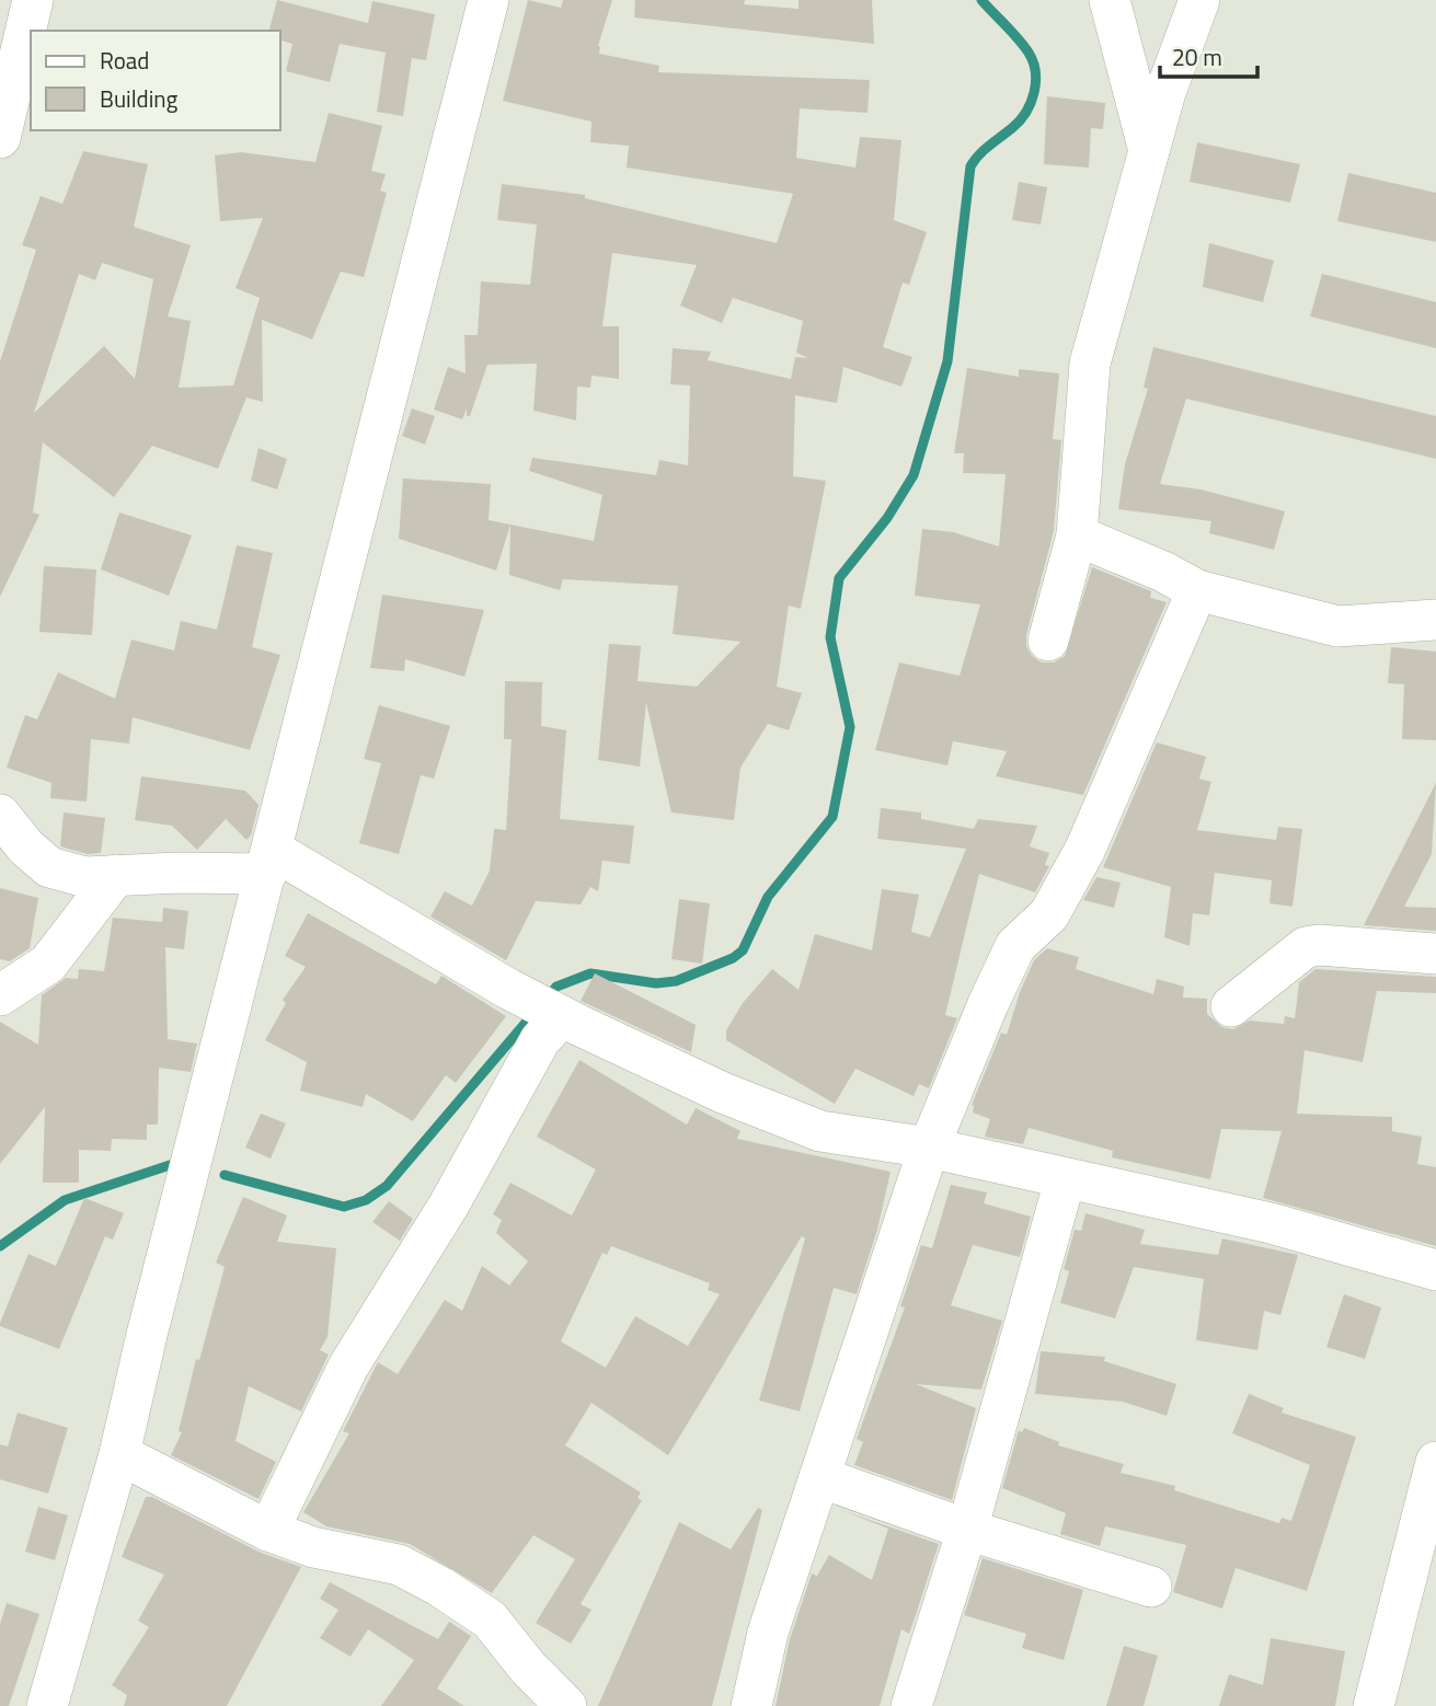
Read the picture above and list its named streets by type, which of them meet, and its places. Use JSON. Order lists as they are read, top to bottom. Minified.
{"legend":["Road","Building"],"scale_bar":"20 m"}
